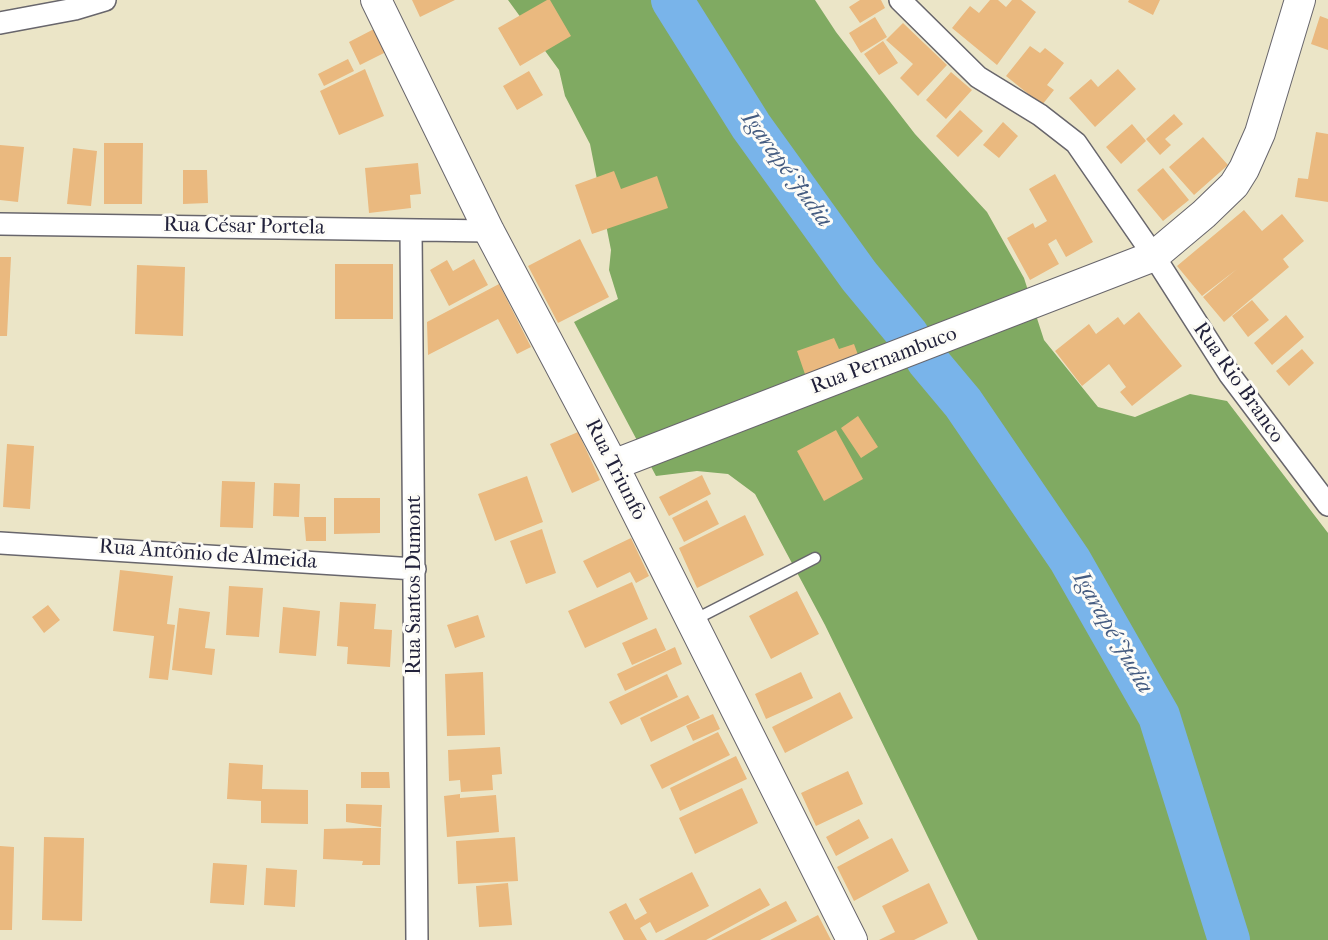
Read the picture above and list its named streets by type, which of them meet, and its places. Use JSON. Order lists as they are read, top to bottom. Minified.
{"streets":{"street":["Rua César Portela","Rua Pernambuco","Rua Rio Branco","Rua Triunfo","Rua Antônio de Almeida","Rua Santos Dumont"]},"crossings":[["Rua César Portela","Rua Triunfo"],["Rua César Portela","Rua Santos Dumont"],["Rua Pernambuco","Rua Rio Branco"],["Rua Pernambuco","Rua Triunfo"],["Rua Antônio de Almeida","Rua Santos Dumont"]],"water":["Igarapé Judia"]}
